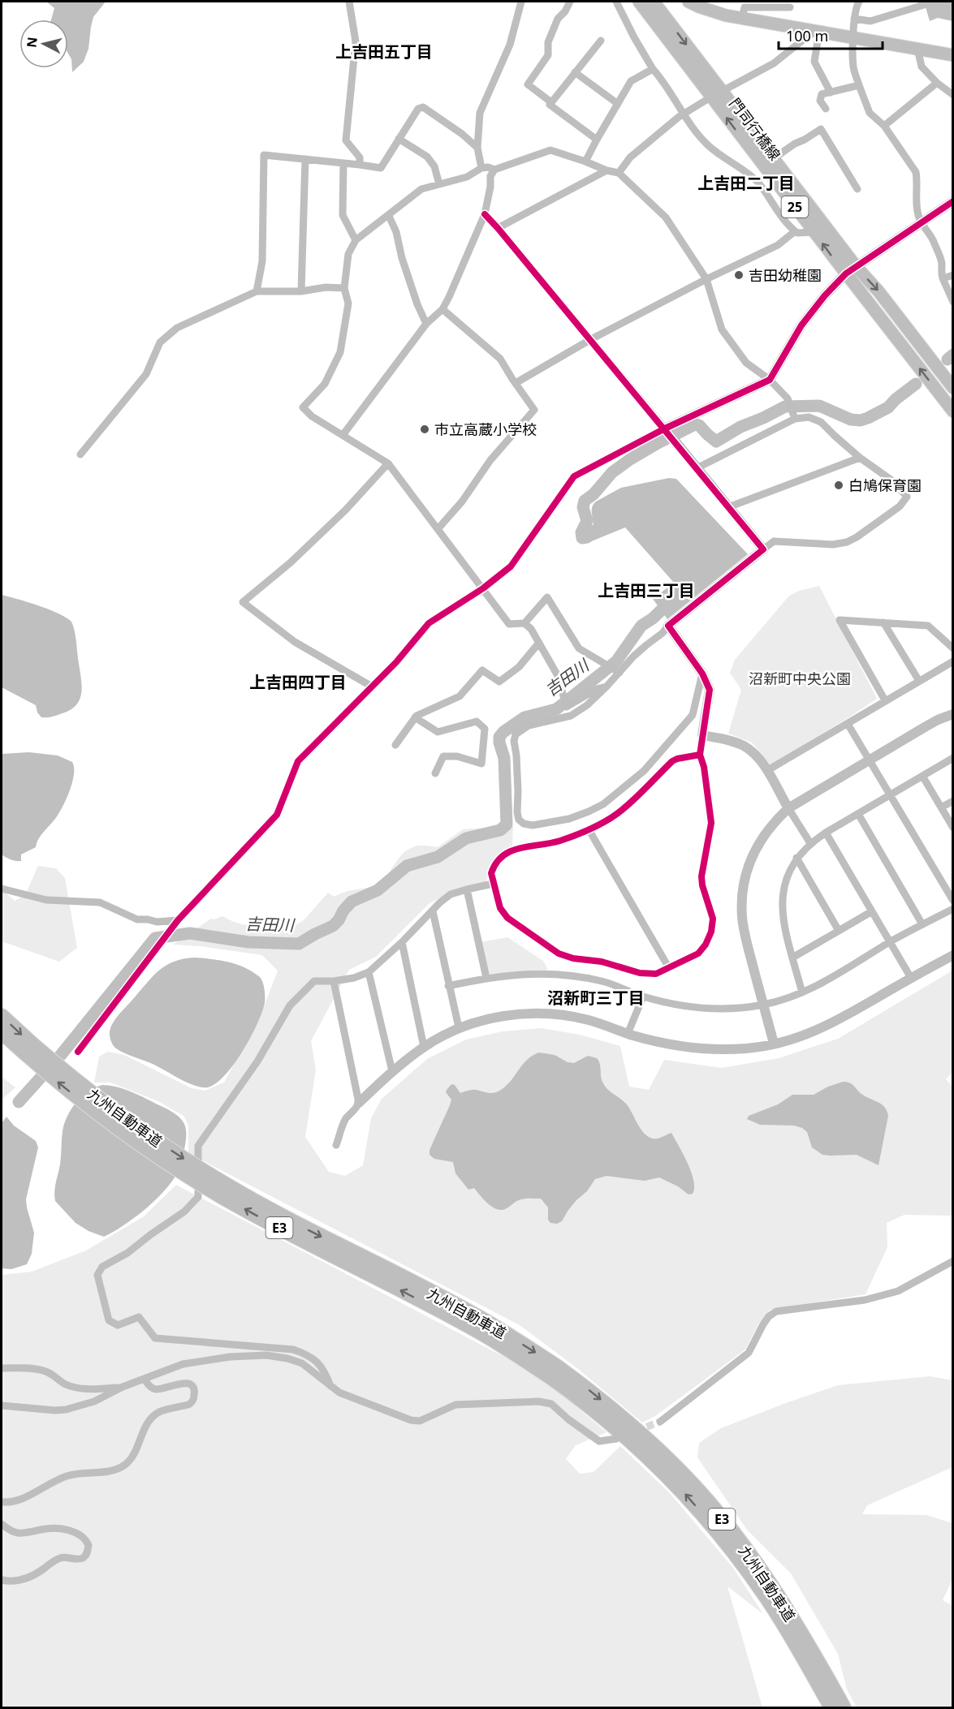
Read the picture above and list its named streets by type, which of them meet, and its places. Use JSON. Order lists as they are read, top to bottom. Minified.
{"streets":{"highway":["九州自動車道","E3"],"main road":["門司行橋線","25"]},"districts":["上吉田五丁目","上吉田二丁目","上吉田三丁目","上吉田四丁目","沼新町三丁目"],"water":["吉田川"],"parks":["沼新町中央公園"],"places":["吉田幼稚園","市立高蔵小学校","白鳩保育園"],"scale_bar":"100 m","north":"left"}
